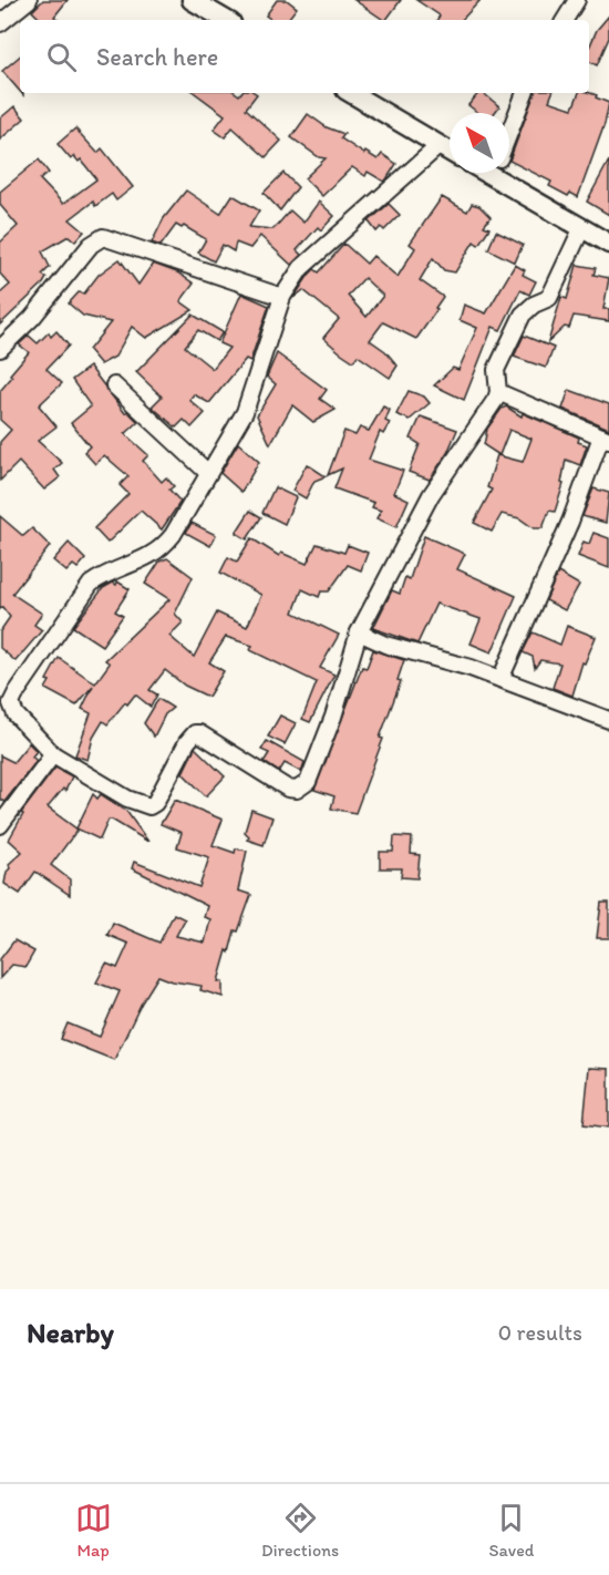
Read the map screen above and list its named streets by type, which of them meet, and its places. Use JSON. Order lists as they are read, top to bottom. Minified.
{"north":"top left","page":{"search":"Search here","heading":["Nearby","0 results"],"nav":["Map","Directions","Saved"]}}
